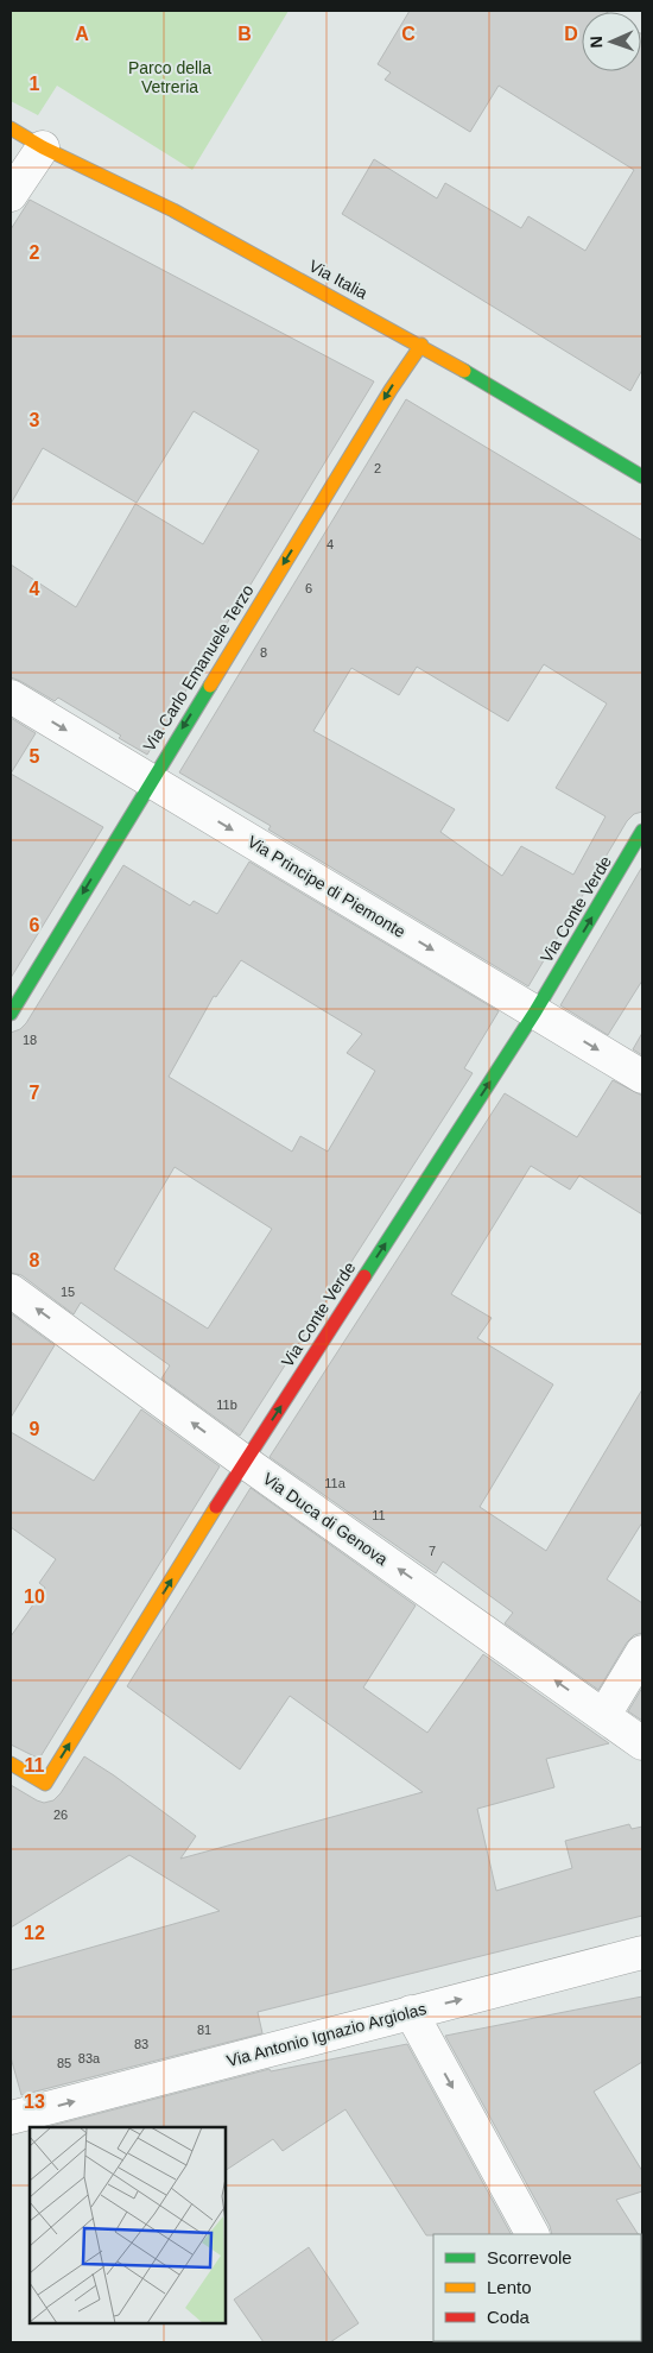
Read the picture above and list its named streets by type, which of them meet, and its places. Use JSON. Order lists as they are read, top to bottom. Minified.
{"streets":{"street":["Via Italia","Via Carlo Emanuele Terzo","Via Principe di Piemonte","Via Conte Verde","Via Duca di Genova","Via Antonio Ignazio Argiolas"]},"crossings":[["Via Italia","Via Carlo Emanuele Terzo"],["Via Carlo Emanuele Terzo","Via Principe di Piemonte"],["Via Principe di Piemonte","Via Conte Verde"],["Via Conte Verde","Via Duca di Genova"]],"one_way":["Via Carlo Emanuele Terzo","Via Principe di Piemonte","Via Conte Verde","Via Duca di Genova","Via Antonio Ignazio Argiolas"],"parks":["Parco della Vetreria"],"house_numbers":["2","4","6","8","18","15","11b","11a","11","7","26","81","83","83a","85"],"legend":["Scorrevole","Lento","Coda"],"north":"left","grid":{"columns":["A","B","C","D"],"rows":["1","2","3","4","5","6","7","8","9","10","11","12","13"]}}
